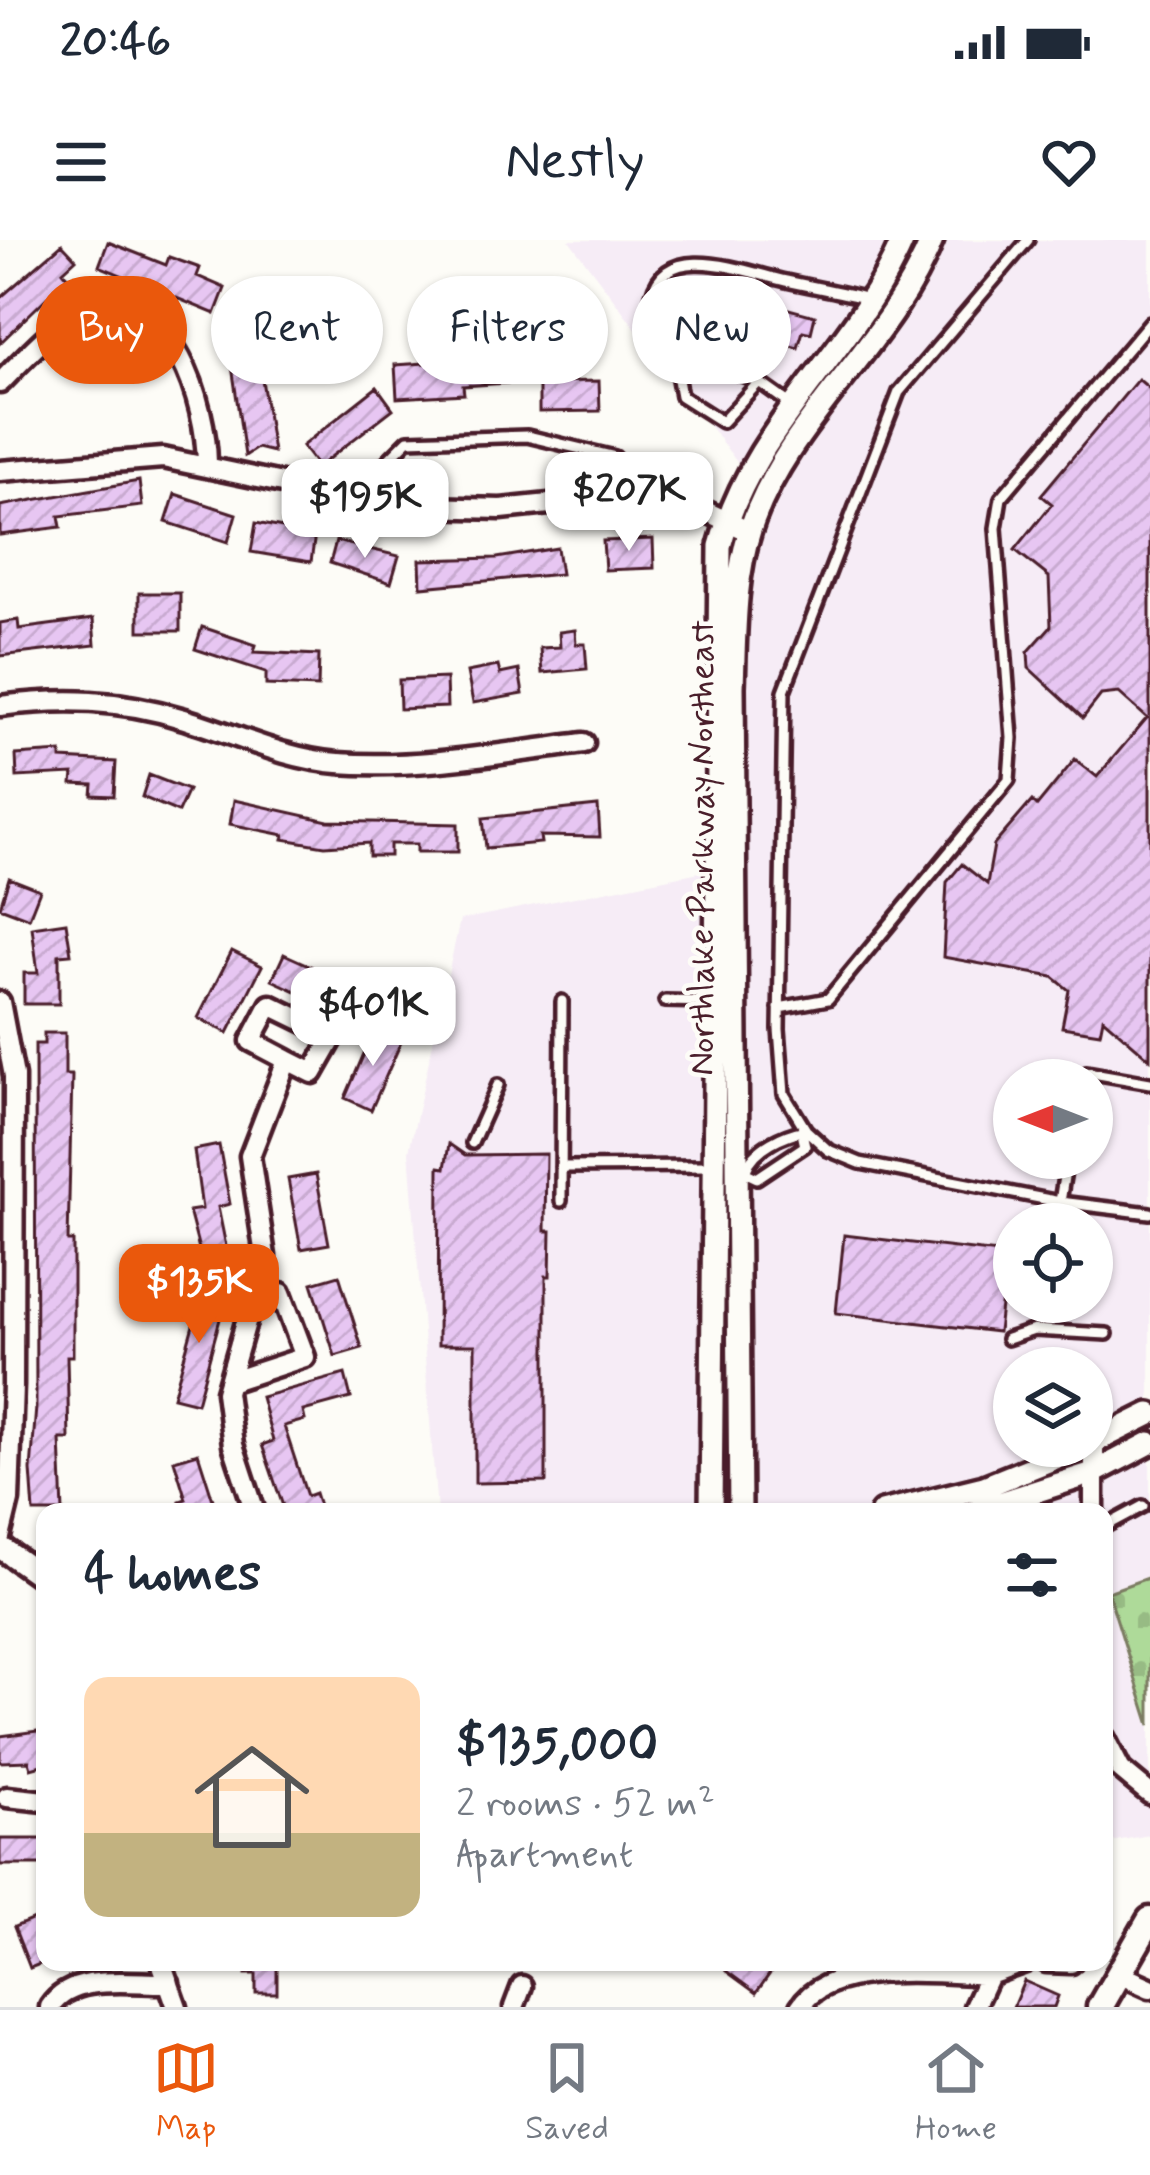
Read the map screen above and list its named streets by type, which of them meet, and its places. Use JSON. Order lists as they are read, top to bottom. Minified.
{"streets":{"street":["Northlake Parkway Northeast"]},"north":"left","page":{"status":"20:46","header":"Nestly","chip":["Buy","Rent","Filters","New"],"price":["$207K","$195K","$401K","$135K"],"heading":"4 homes","list":[{"name":"$135,000","note":"2 rooms · 52 m² · Apartment"}],"tabs":["Map","Saved","Home"]}}
